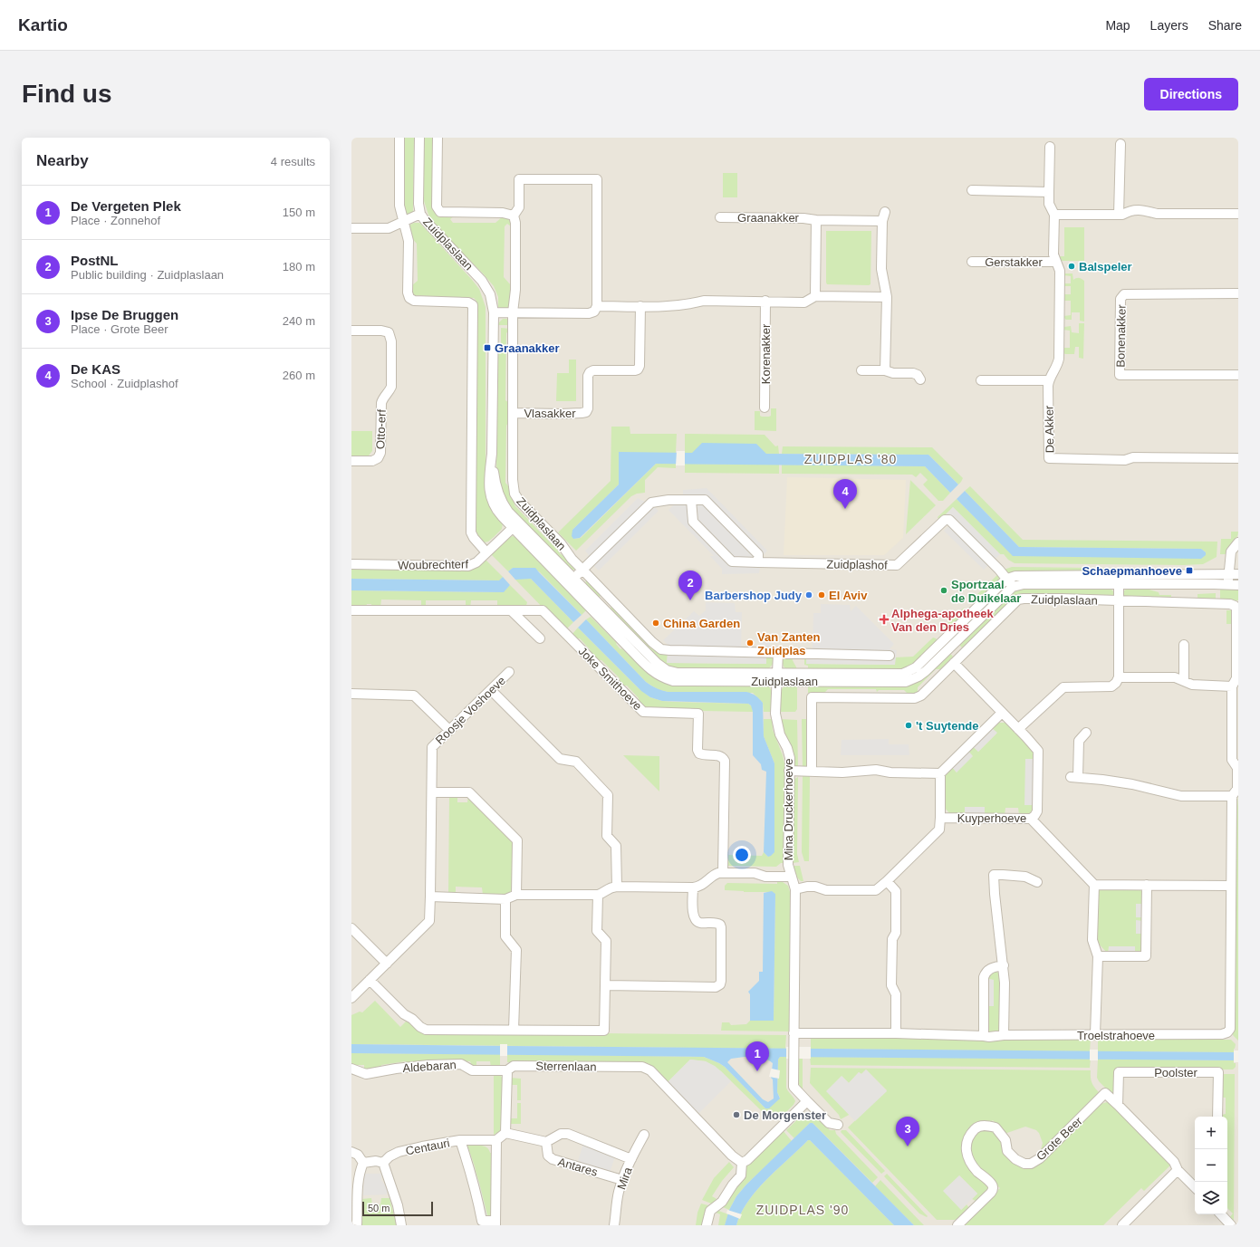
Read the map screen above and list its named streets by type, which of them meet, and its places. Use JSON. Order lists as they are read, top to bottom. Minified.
{"streets":{"street":["Graanakker","Zuidplaslaan","Gerstakker","Bonenakker","Korenakker","Vlasakker","Otto-erf","De Akker","Woubrechterf","Zuidplashof","Joke Smithoeve","Roosje Voshoeve","Mina Druckerhoeve","Kuyperhoeve","Troelstrahoeve","Aldebaran","Sterrenlaan","Poolster","Grote Beer","Centauri","Antares","Mira"]},"crossings":[["Zuidplaslaan","Vlasakker"],["Zuidplaslaan","Woubrechterf"],["Zuidplaslaan","Zuidplashof"],["Zuidplaslaan","Mina Druckerhoeve"],["Zuidplaslaan","Kuyperhoeve"],["Gerstakker","De Akker"],["Mina Druckerhoeve","Troelstrahoeve"],["Aldebaran","Sterrenlaan"],["Poolster","Grote Beer"],["Antares","Mira"]],"districts":["ZUIDPLAS '80","ZUIDPLAS '90"],"places":{"other":["Balspeler","Sportzaal de Duikelaar","Barbershop Judy","El Aviv","China Garden","Van Zanten Zuidplas","'t Suytende","De Morgenster"],"transit":["Graanakker","Schaepmanhoeve"],"health":["Alphega-apotheek Van den Dries"]},"scale_bar":"50 m","page":{"header":"Kartio","nav":["Map","Layers","Share"],"buttons":"Directions","title":"Find us","heading":["Nearby","4 results"],"list":[{"mark":"1","name":"De Vergeten Plek","note":"Place · Zonnehof","value":"150 m"},{"mark":"2","name":"PostNL","note":"Public building · Zuidplaslaan","value":"180 m"},{"mark":"3","name":"Ipse De Bruggen","note":"Place · Grote Beer","value":"240 m"},{"mark":"4","name":"De KAS","note":"School · Zuidplashof","value":"260 m"}],"pins":["4","2","1","3"],"map_buttons":["+","−"],"scale":"50 m"}}
